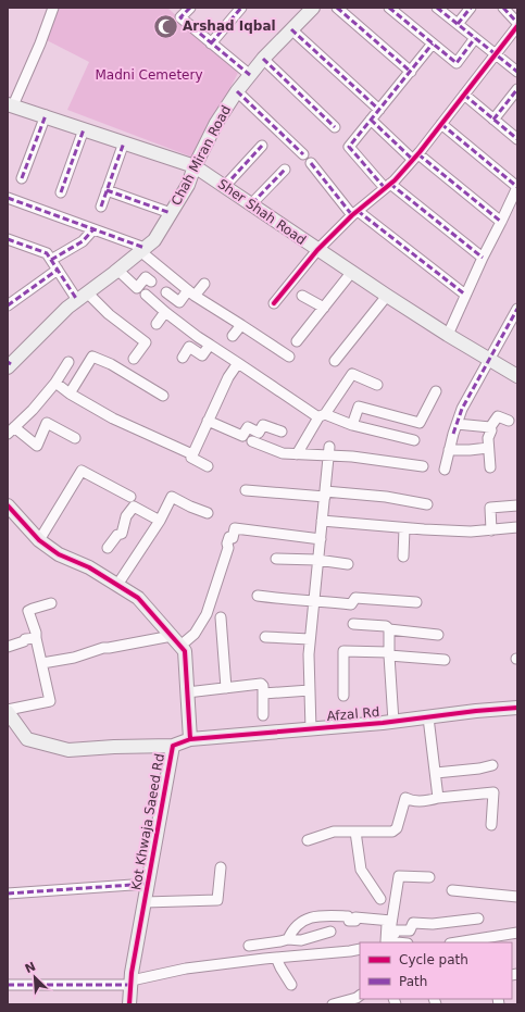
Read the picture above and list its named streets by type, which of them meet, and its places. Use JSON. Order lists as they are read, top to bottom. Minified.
{"streets":{"street":["Chah Miran Road","Sher Shah Road","Afzal Rd","Kot Khwaja Saeed Rd"]},"crossings":[["Chah Miran Road","Sher Shah Road"],["Afzal Rd","Kot Khwaja Saeed Rd"]],"parks":["Madni Cemetery"],"places":{"mosque":["Arshad Iqbal"]},"legend":["Cycle path","Path"],"north":"top left"}
